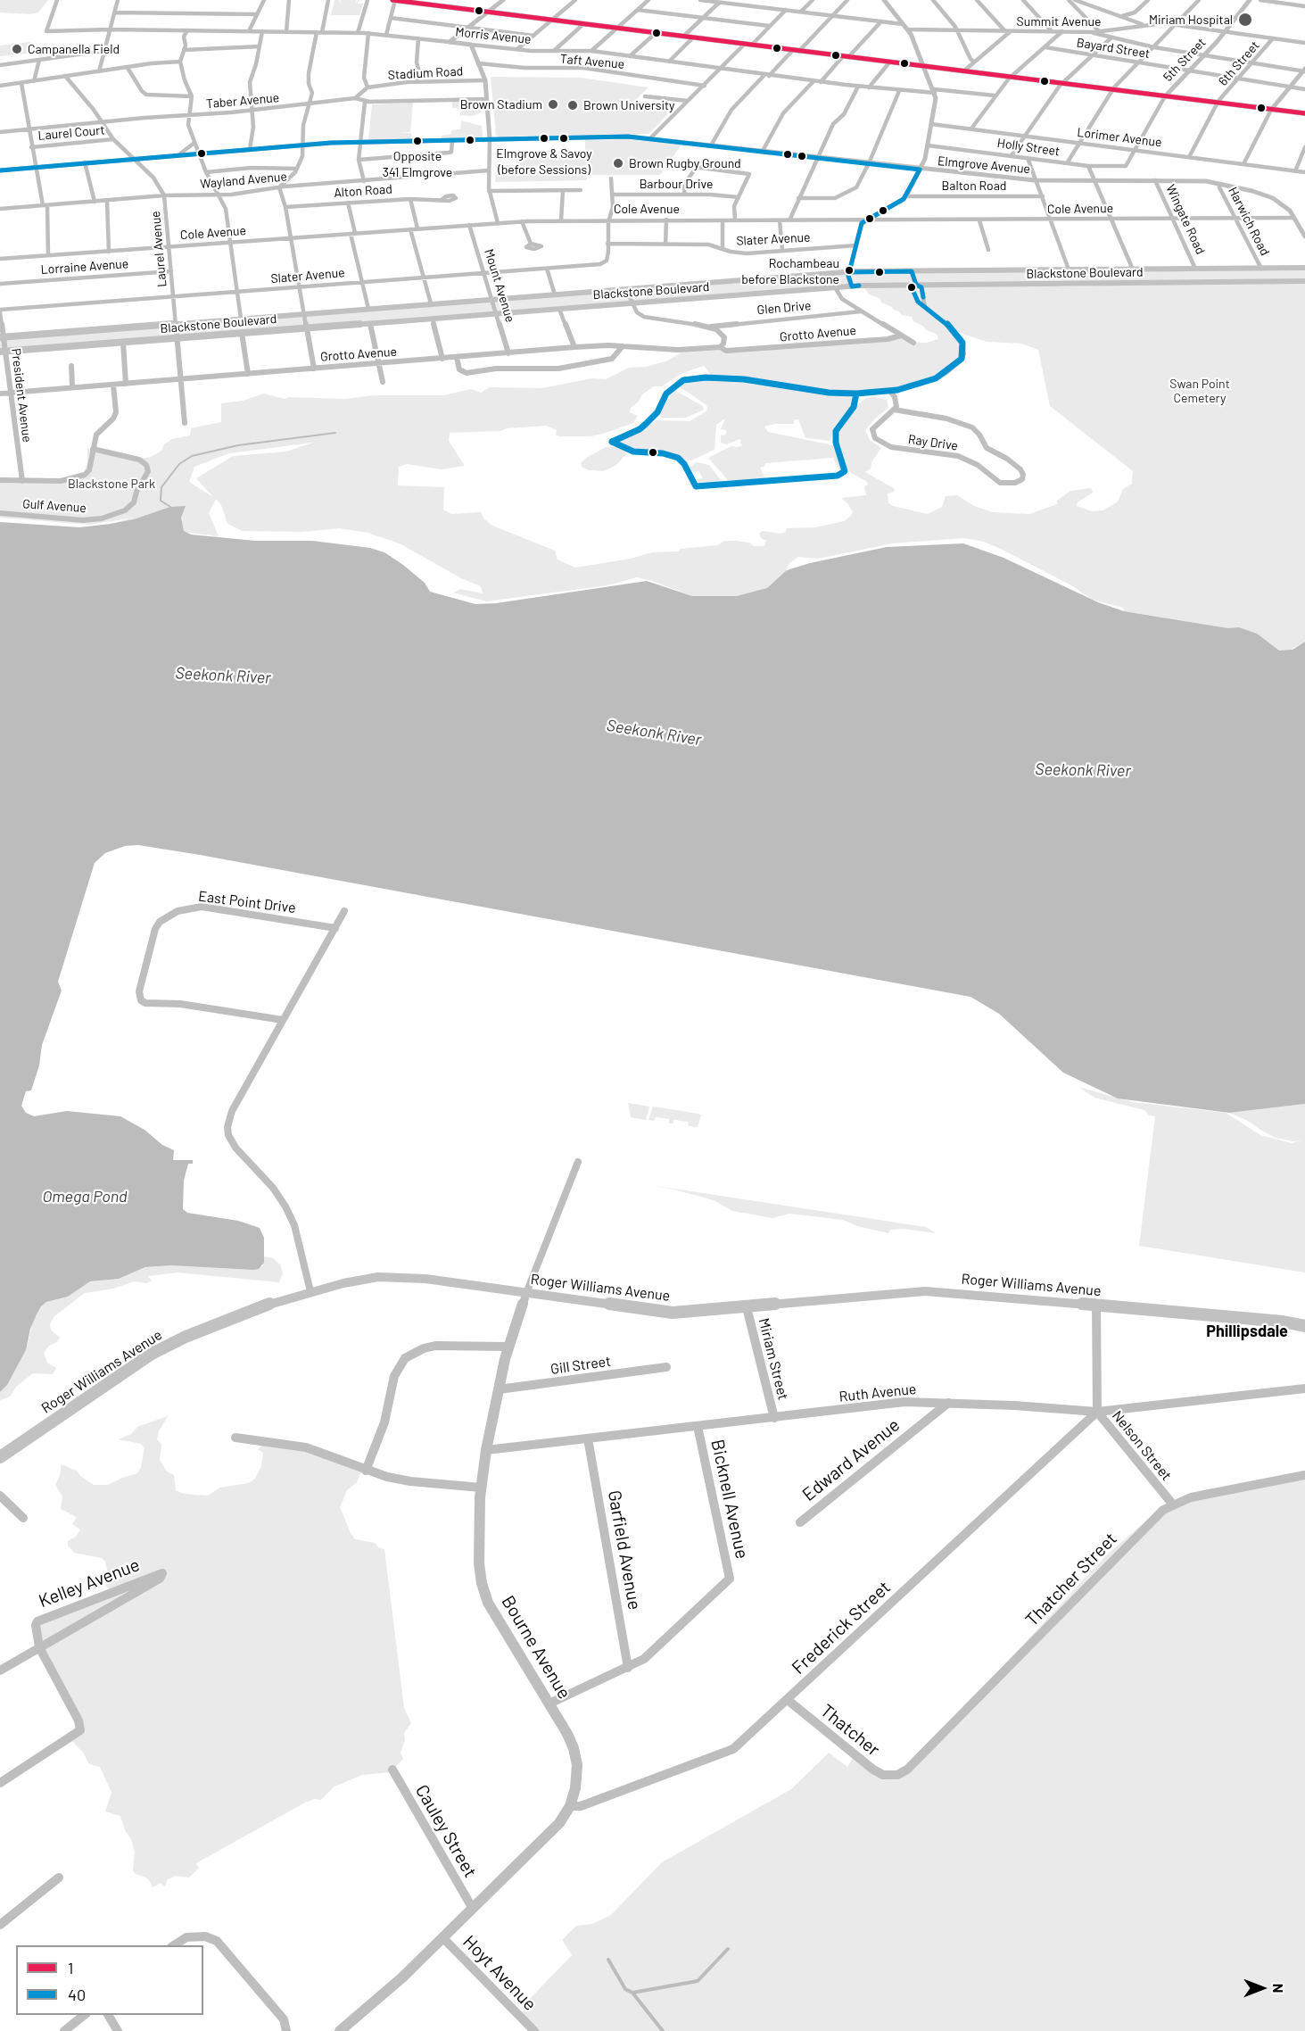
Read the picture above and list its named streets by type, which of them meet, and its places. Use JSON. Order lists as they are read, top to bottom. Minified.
{"streets":{"main road":["Blackstone Boulevard","Roger Williams Avenue"],"street":["Summit Avenue","Morris Avenue","Bayard Street","5th Street","Taft Avenue","6th Street","Stadium Road","Taber Avenue","Laurel Court","Lorimer Avenue","Holly Street","Elmgrove Avenue","Wayland Avenue","Barbour Drive","Balton Road","Alton Road","Cole Avenue","Wingate Road","Harwich Road","Slater Avenue","Laurel Avenue","Lorraine Avenue","Mount Avenue","Glen Drive","Grotto Avenue","President Avenue","Ray Drive","Gulf Avenue","East Point Drive","Miriam Street","Gill Street","Ruth Avenue","Nelson Street","Edward Avenue","Bicknell Avenue","Garfield Avenue","Thatcher Street","Kelley Avenue","Frederick Street","Bourne Avenue","Thatcher","Cauley Street","Hoyt Avenue"]},"crossings":[["Summit Avenue","5th Street"],["Summit Avenue","6th Street"],["Bayard Street","5th Street"],["Bayard Street","6th Street"],["5th Street","Lorimer Avenue"],["5th Street","Holly Street"],["6th Street","Lorimer Avenue"],["Taber Avenue","Laurel Avenue"],["Laurel Court","Laurel Avenue"],["Elmgrove Avenue","Cole Avenue"],["Elmgrove Avenue","Wingate Road"],["Elmgrove Avenue","Harwich Road"],["Elmgrove Avenue","Laurel Avenue"],["Wayland Avenue","Laurel Avenue"],["Cole Avenue","Wingate Road"],["Cole Avenue","Harwich Road"],["Cole Avenue","Laurel Avenue"],["Cole Avenue","Mount Avenue"],["Wingate Road","Blackstone Boulevard"],["Harwich Road","Blackstone Boulevard"],["Slater Avenue","Laurel Avenue"],["Slater Avenue","Mount Avenue"],["Slater Avenue","President Avenue"],["Laurel Avenue","Lorraine Avenue"],["Laurel Avenue","Blackstone Boulevard"],["Laurel Avenue","Grotto Avenue"],["Blackstone Boulevard","Mount Avenue"],["Blackstone Boulevard","Glen Drive"],["Blackstone Boulevard","President Avenue"],["Mount Avenue","Grotto Avenue"],["Grotto Avenue","President Avenue"],["Roger Williams Avenue","Miriam Street"],["Roger Williams Avenue","Nelson Street"],["Roger Williams Avenue","Bourne Avenue"],["Miriam Street","Ruth Avenue"],["Gill Street","Bourne Avenue"],["Ruth Avenue","Nelson Street"],["Ruth Avenue","Edward Avenue"],["Ruth Avenue","Bicknell Avenue"],["Ruth Avenue","Garfield Avenue"],["Ruth Avenue","Frederick Street"],["Ruth Avenue","Bourne Avenue"],["Nelson Street","Thatcher Street"],["Nelson Street","Frederick Street"],["Bicknell Avenue","Garfield Avenue"],["Thatcher Street","Thatcher"],["Frederick Street","Bourne Avenue"],["Frederick Street","Thatcher"],["Bourne Avenue","Cauley Street"],["Bourne Avenue","Hoyt Avenue"]],"districts":["Phillipsdale"],"water":["Seekonk River","Omega Pond"],"parks":["Swan Point Cemetery","Blackstone Park"],"places":["Miriam Hospital","Campanella Field","Brown Stadium","Brown University","Elmgrove & Savoy (before Sessions)","Opposite 341 Elmgrove","Brown Rugby Ground","Rochambeau before Blackstone"],"lines":["transit line 1","transit line 40"],"legend":["1","40"],"north":"right"}
